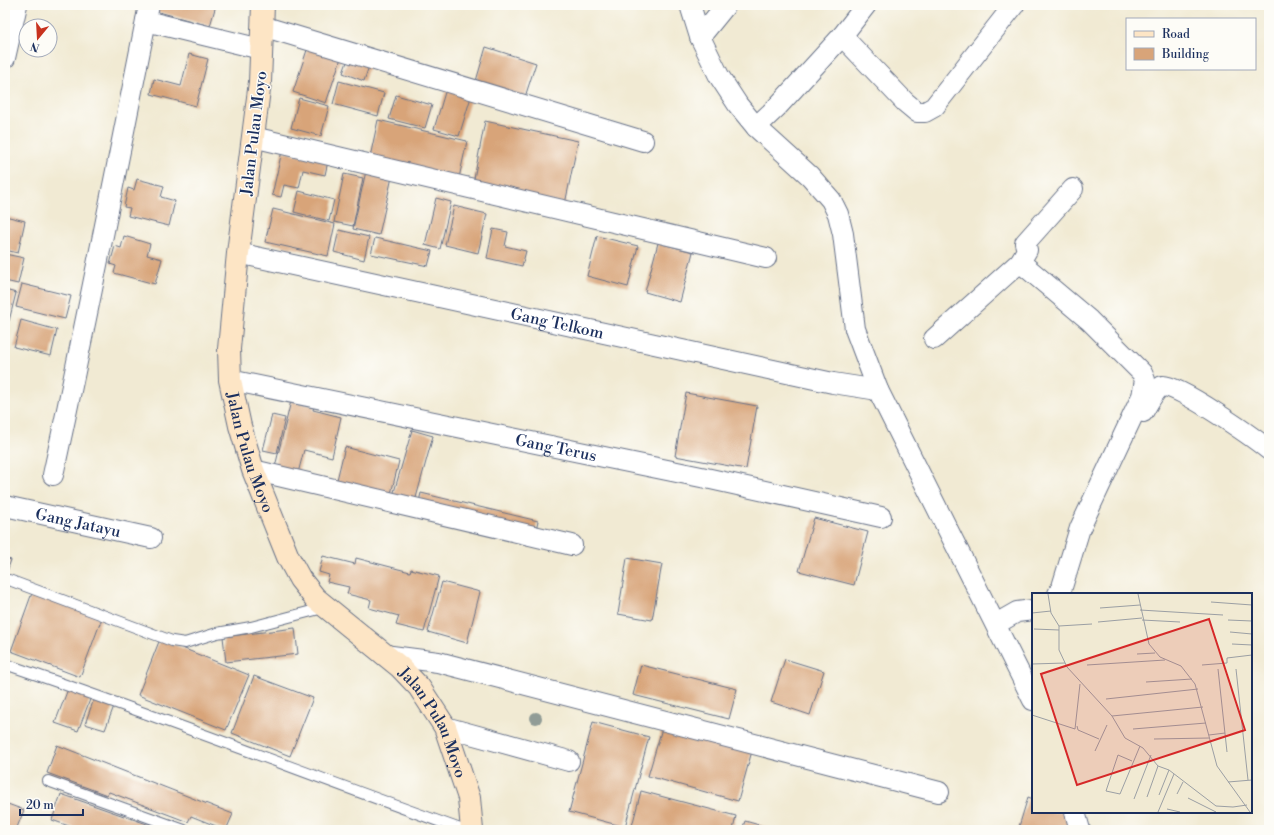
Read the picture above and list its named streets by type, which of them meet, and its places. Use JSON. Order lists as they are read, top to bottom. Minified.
{"streets":{"street":["Jalan Pulau Moyo","Gang Telkom","Gang Terus","Gang Jatayu"]},"crossings":[["Jalan Pulau Moyo","Gang Telkom"],["Jalan Pulau Moyo","Gang Terus"]],"legend":["Road","Building"],"scale_bar":"20 m","north":"bottom"}
